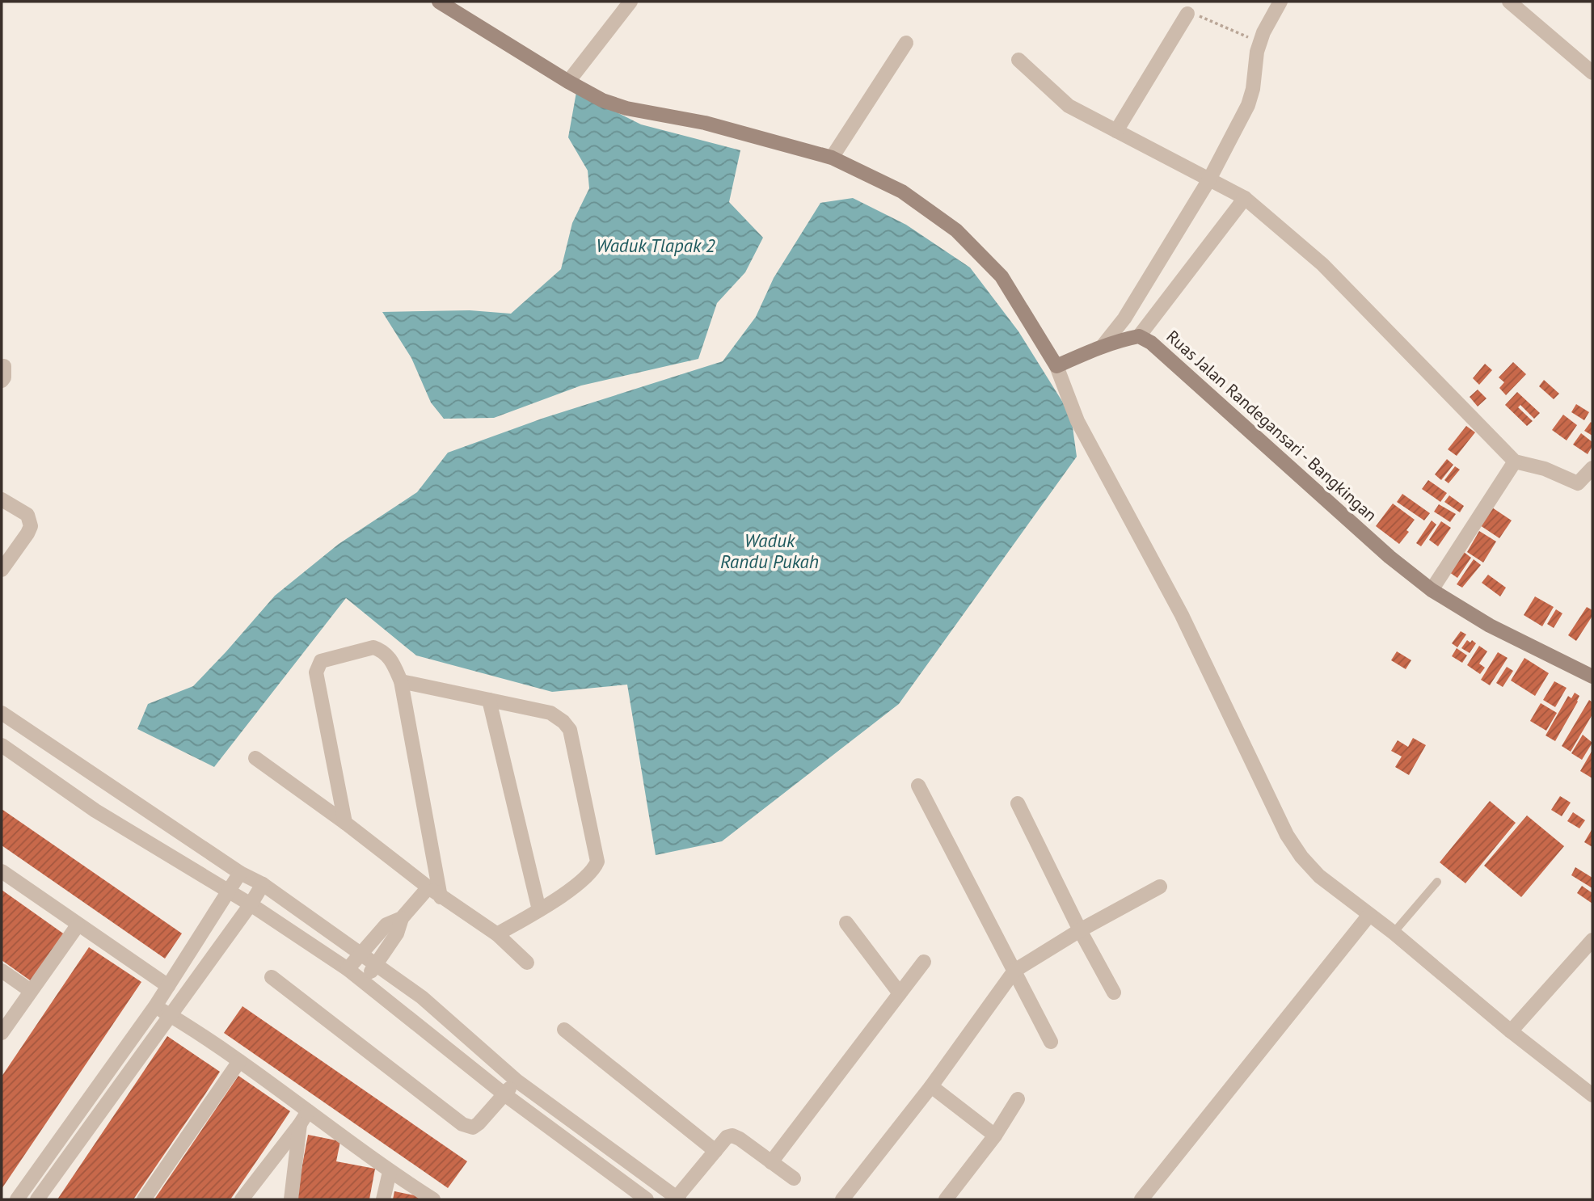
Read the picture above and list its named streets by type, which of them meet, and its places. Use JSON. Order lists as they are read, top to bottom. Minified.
{"streets":{"main road":["Ruas Jalan Randegansari - Bangkingan"]},"water":["Waduk Tlapak 2","Waduk Randu Pukah"]}
